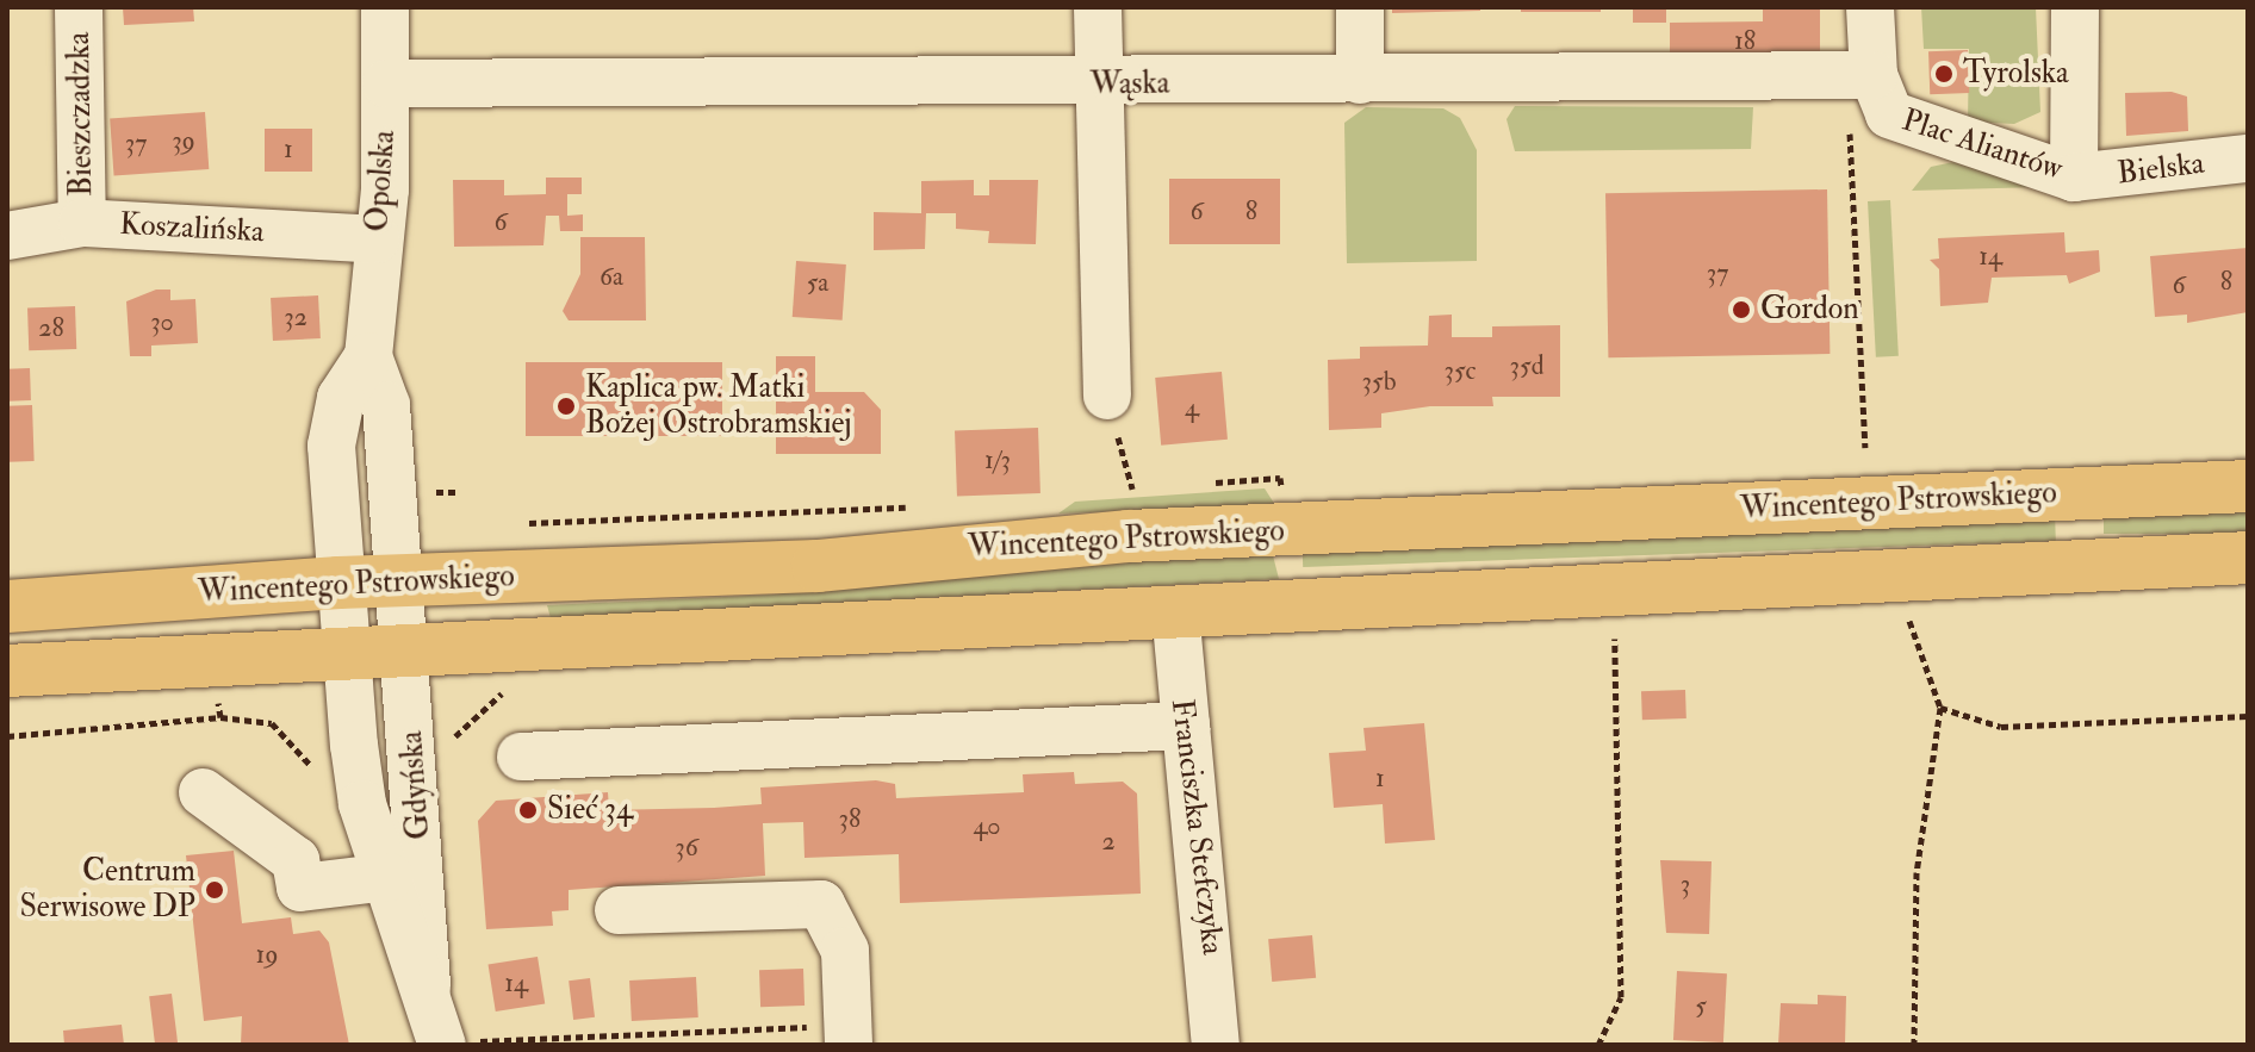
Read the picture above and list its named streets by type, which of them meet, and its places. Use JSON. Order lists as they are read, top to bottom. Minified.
{"streets":{"main road":["Wincentego Pstrowskiego"],"street":["Wąska","Bieszczadzka","Plac Aliantów","Bielska","Opolska","Koszalińska","Gdyńska","Franciszka Stefczyka"]},"crossings":[["Wąska","Plac Aliantów"],["Wąska","Opolska"],["Bieszczadzka","Koszalińska"],["Plac Aliantów","Bielska"],["Opolska","Koszalińska"],["Opolska","Wincentego Pstrowskiego"],["Opolska","Gdyńska"],["Wincentego Pstrowskiego","Gdyńska"],["Wincentego Pstrowskiego","Franciszka Stefczyka"]],"places":["Tyrolska","Gordon","Kaplica pw. Matki Bożej Ostrobramskiej","Sieć 34","Centrum Serwisowe DP"],"house_numbers":["18","39","37","1","6","8","6","14","37","6a","8","5a","6","32","30","28","35d","35c","35b","4","1/3","1","38","40","2","36","3","19","14","5"]}
